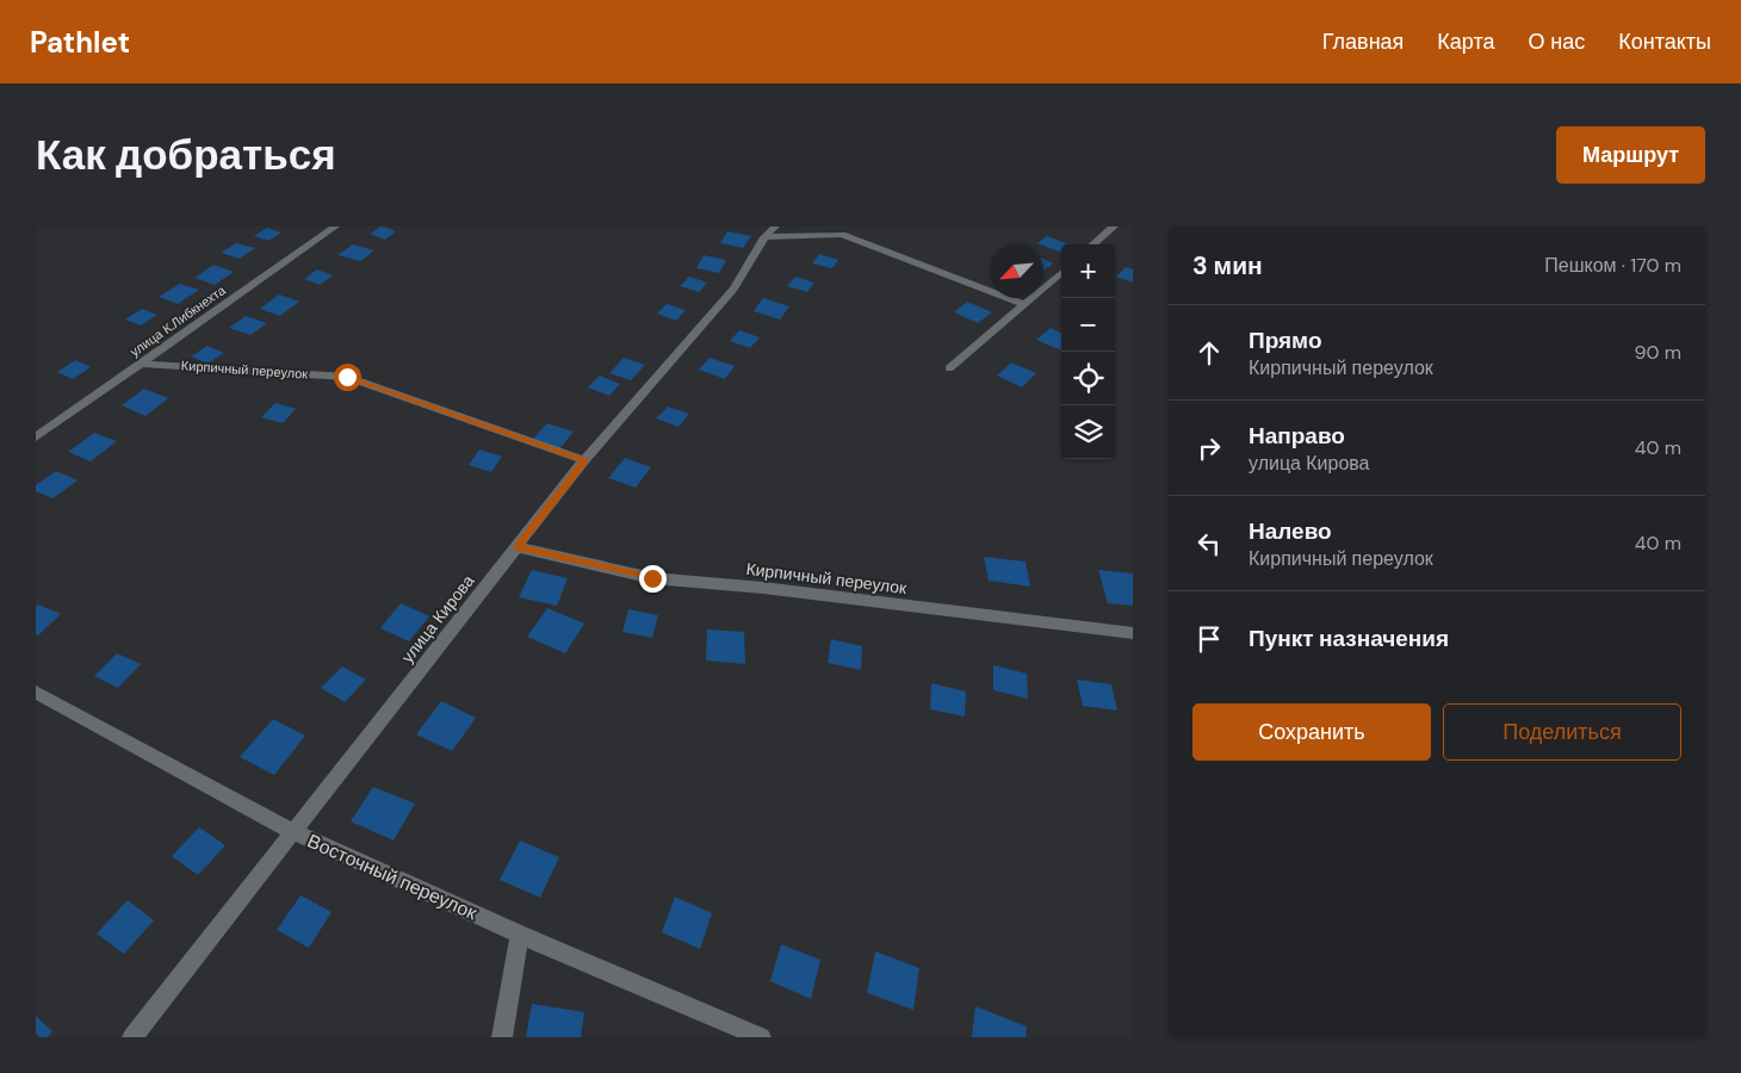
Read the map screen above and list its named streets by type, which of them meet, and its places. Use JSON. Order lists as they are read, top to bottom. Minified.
{"streets":{"street":["улица К.Либкнехта","Кирпичный переулок","улица Кирова","Восточный переулок"]},"crossings":[["улица К.Либкнехта","Кирпичный переулок"],["Кирпичный переулок","улица Кирова"],["улица Кирова","Восточный переулок"]],"north":"bottom left","page":{"header":"Pathlet","nav":["Главная","Карта","О нас","Контакты"],"buttons":["Маршрут",["Сохранить","Поделиться"]],"title":"Как добраться","heading":["3 мин","Пешком · 170 m"],"map_buttons":["+","−"],"list":[["Прямо","Кирпичный переулок","90 m"],["Направо","улица Кирова","40 m"],["Налево","Кирпичный переулок","40 m"],"Пункт назначения"]}}
